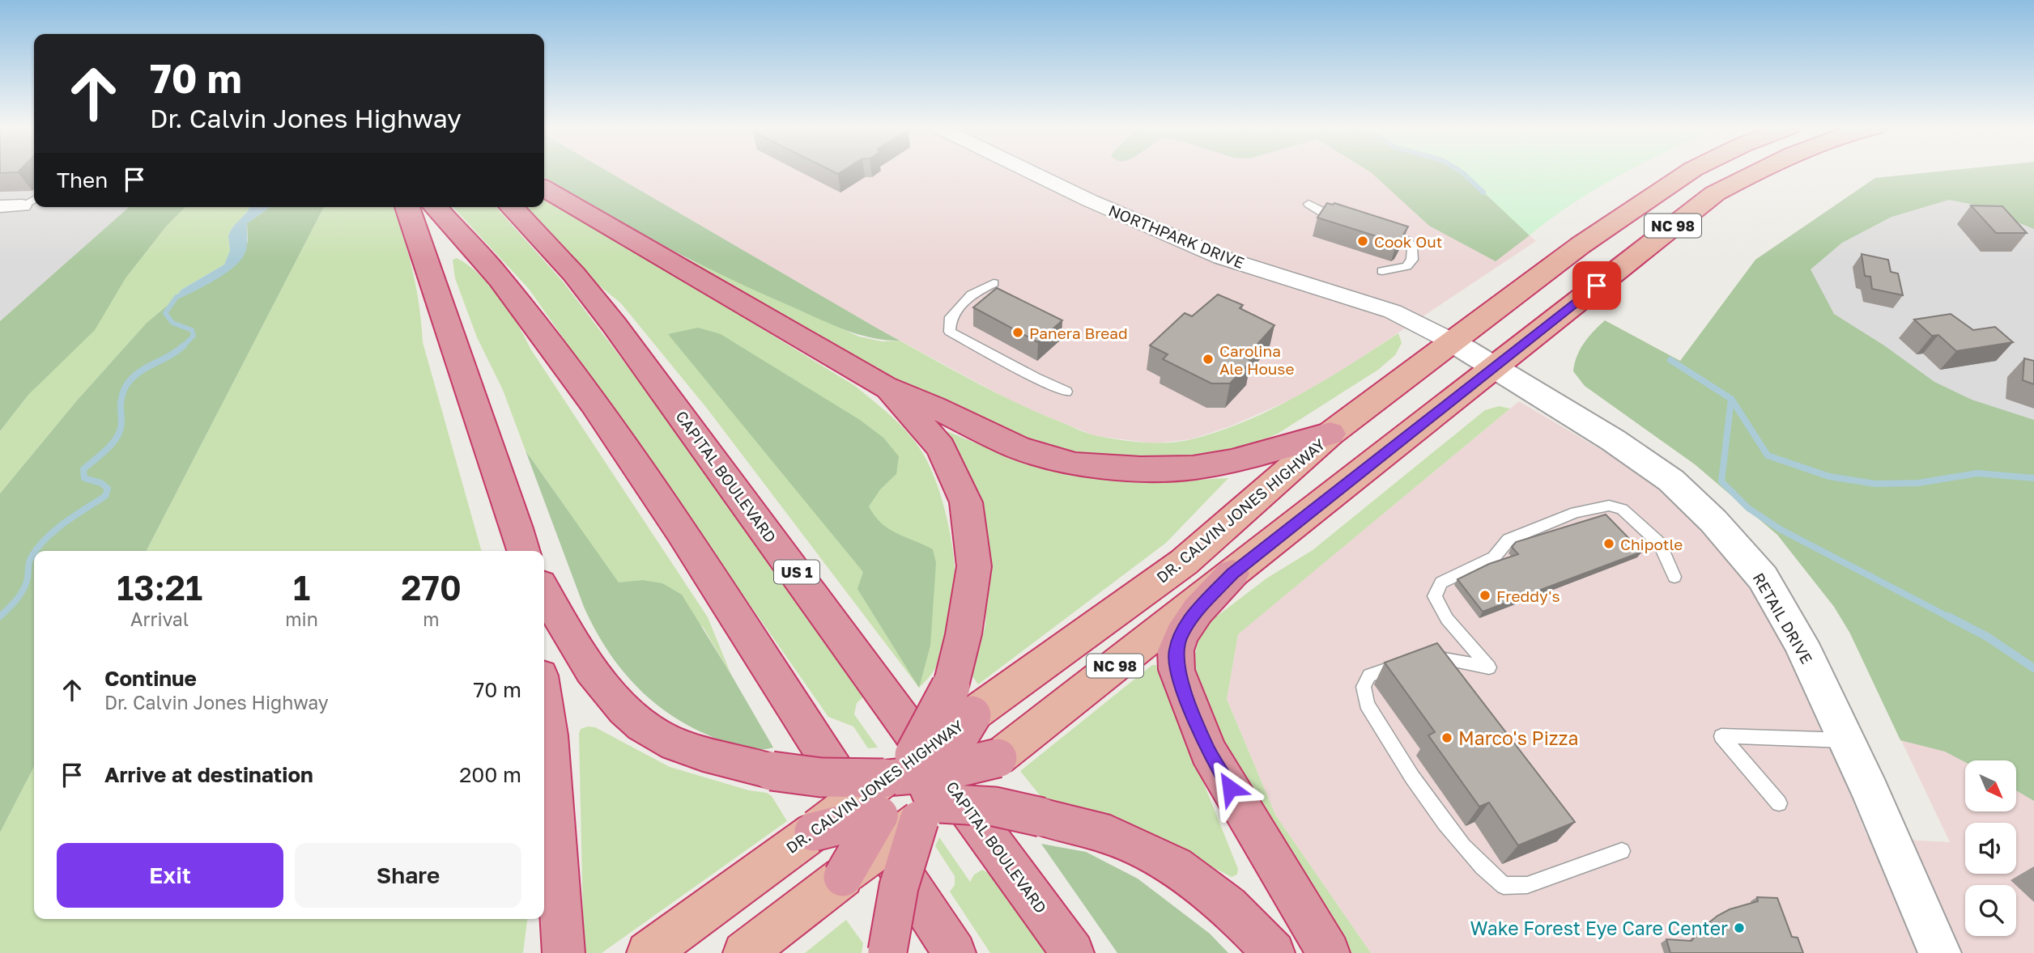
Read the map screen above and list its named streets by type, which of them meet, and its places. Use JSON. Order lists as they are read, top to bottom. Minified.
{"streets":{"highway":["NC 98","CAPITAL BOULEVARD","DR. CALVIN JONES HIGHWAY","US 1"],"street":["NORTHPARK DRIVE","RETAIL DRIVE"]},"crossings":[["NC 98","DR. CALVIN JONES HIGHWAY"],["NC 98","RETAIL DRIVE"],["NORTHPARK DRIVE","DR. CALVIN JONES HIGHWAY"],["NORTHPARK DRIVE","RETAIL DRIVE"],["DR. CALVIN JONES HIGHWAY","RETAIL DRIVE"]],"places":["Cook Out","Panera Bread","Carolina Ale House","Chipotle","Freddy's","Marco's Pizza","Wake Forest Eye Care Center"],"north":"bottom right","page":{"turn":["70 m","Dr. Calvin Jones Highway"],"then":"Then","eta":["13:21","Arrival","1","min","270","m"],"list":[{"name":"Continue","note":"Dr. Calvin Jones Highway","value":"70 m"},{"name":"Arrive at destination","value":"200 m"}],"buttons":["Exit","Share"]}}
